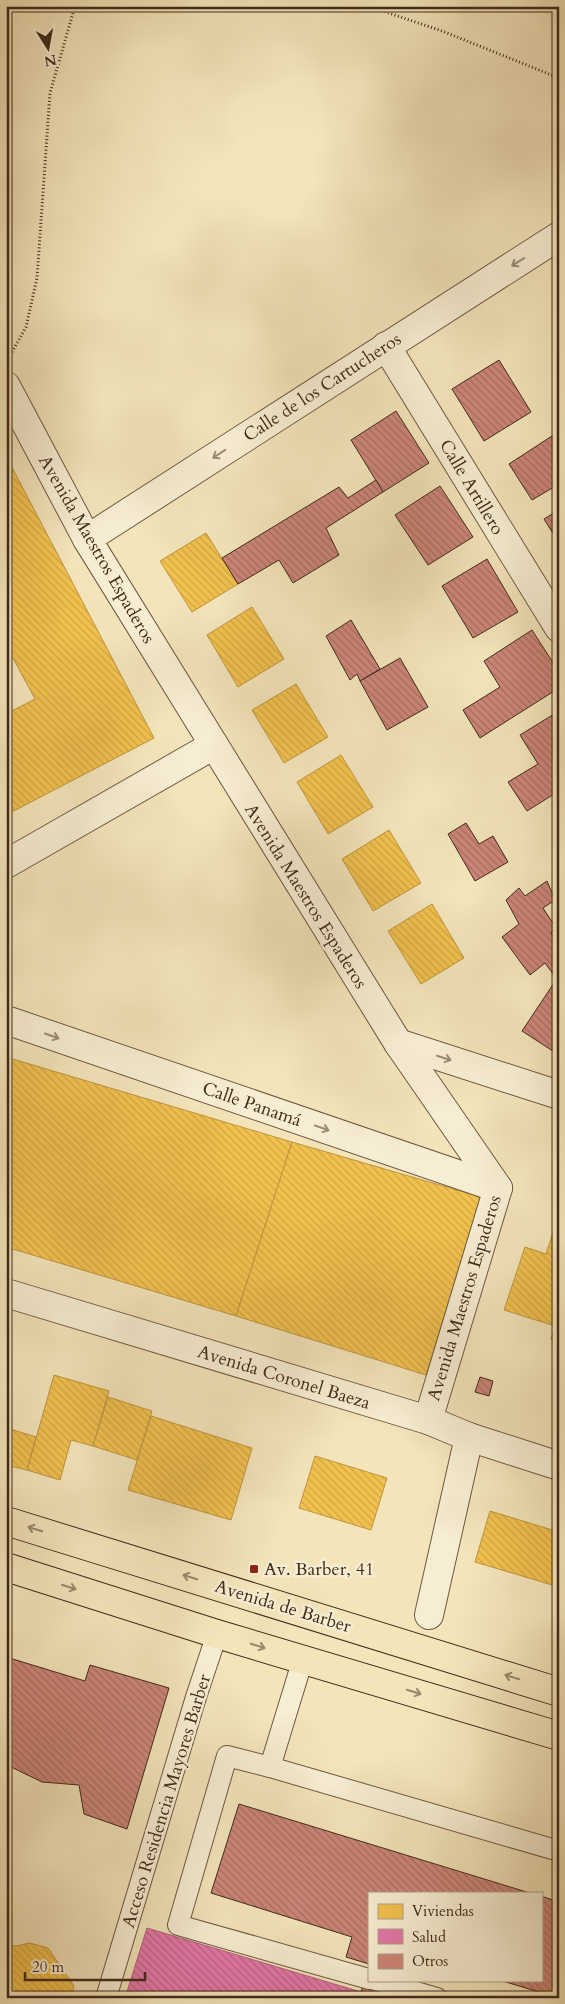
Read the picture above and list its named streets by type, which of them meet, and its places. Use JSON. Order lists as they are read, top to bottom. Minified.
{"streets":{"main road":["Avenida de Barber"],"street":["Calle de los Cartucheros","Calle Artillero","Avenida Maestros Espaderos","Calle Panamá","Avenida Coronel Baeza"],"lane":["Acceso Residencia Mayores Barber"]},"crossings":[["Calle de los Cartucheros","Calle Artillero"],["Calle de los Cartucheros","Avenida Maestros Espaderos"],["Avenida Maestros Espaderos","Calle Panamá"],["Avenida Maestros Espaderos","Avenida Coronel Baeza"]],"one_way":["Calle de los Cartucheros","Calle Panamá"],"places":{"transit":["Av. Barber, 41"]},"legend":["Viviendas","Salud","Otros"],"scale_bar":"20 m","north":"bottom"}
